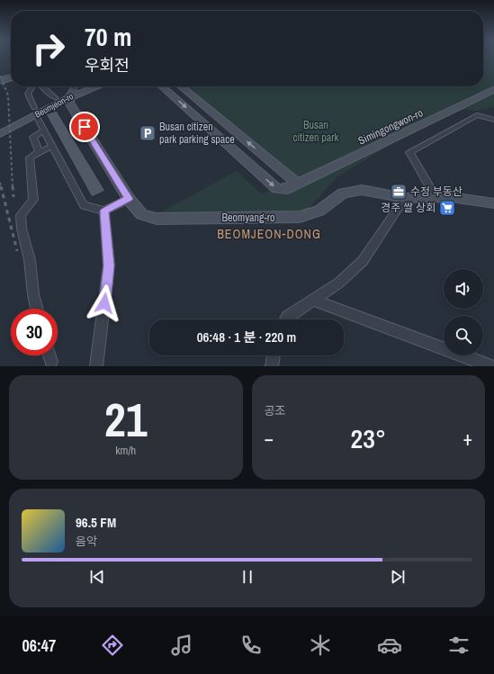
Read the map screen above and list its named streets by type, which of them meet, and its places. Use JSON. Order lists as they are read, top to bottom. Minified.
{"streets":{"main road":["Beomjeon-ro","Simingongwon-ro","Beomyang-ro"]},"crossings":[["Beomjeon-ro","Beomyang-ro"]],"districts":["BEOMJEON-DONG"],"parks":["Busan citizen park"],"places":{"parking":["Busan citizen park parking space"],"office":["수정 부동산"],"supermarket":["경주 쌀 상회"]},"page":{"turn":["70 m","우회전"],"limit":"30","trip":"06:48 · 1 분 · 220 m","tile":[["21","km/h"],"공조"],"heat":["−","23°","+"],"song":["96.5 FM","음악"],"tabs":"06:47"}}
